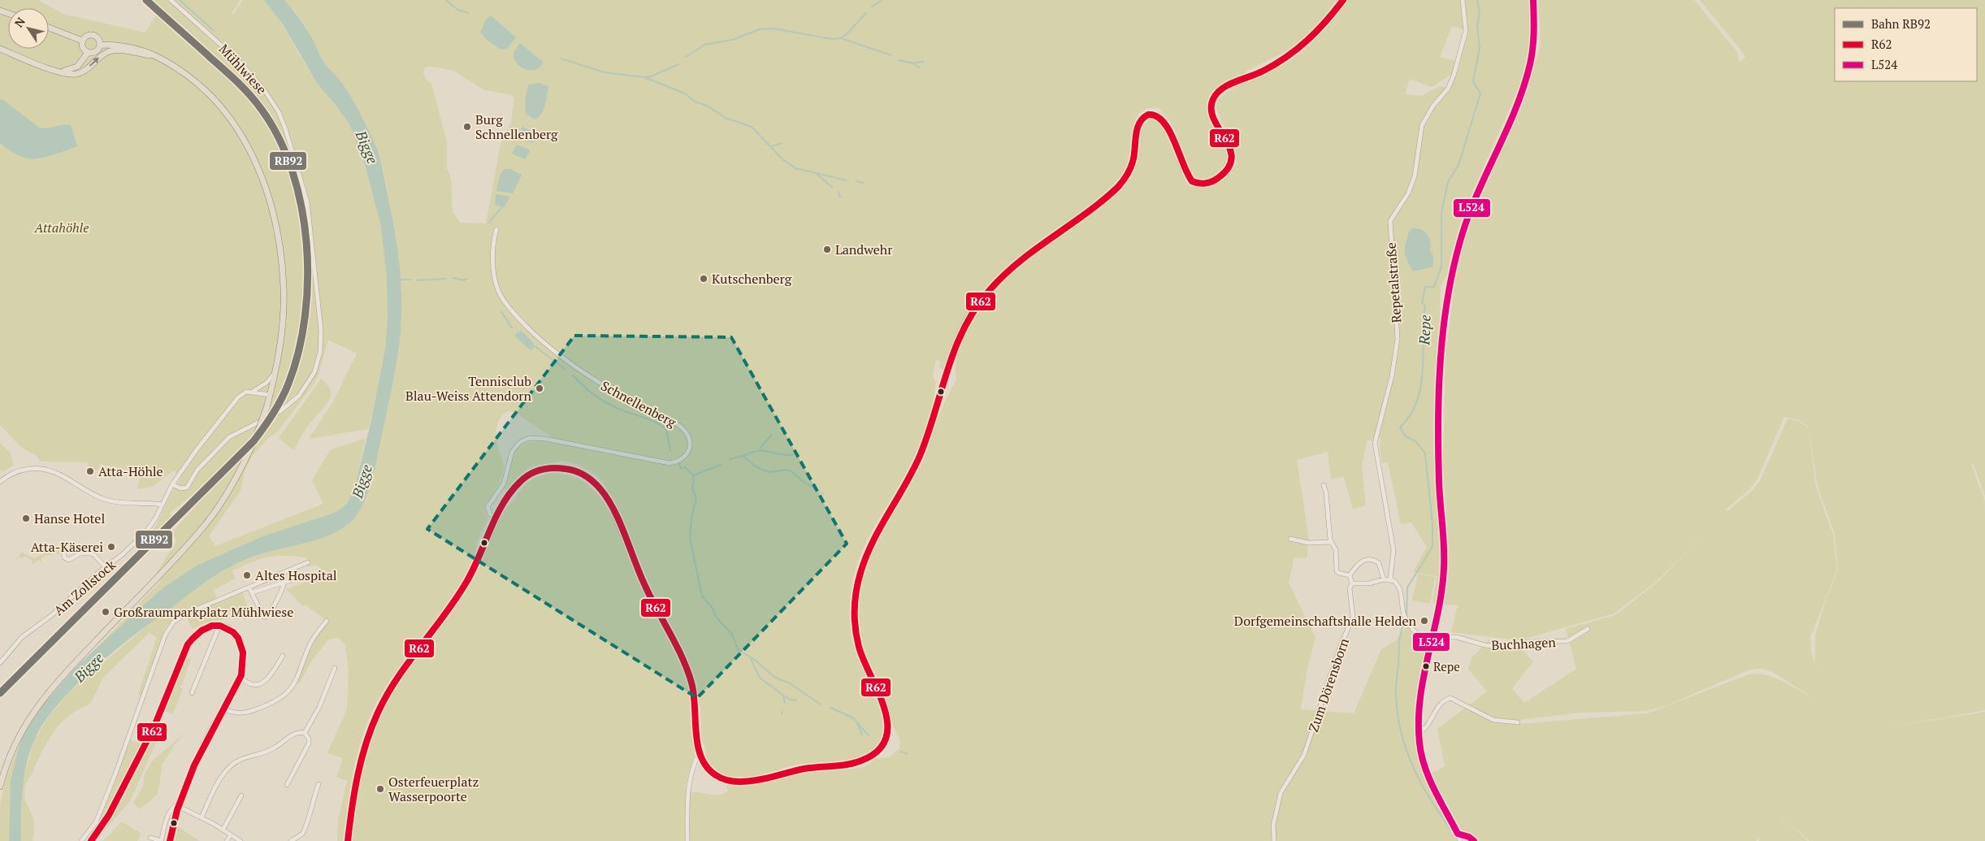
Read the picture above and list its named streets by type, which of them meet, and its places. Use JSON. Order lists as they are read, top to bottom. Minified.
{"streets":{"street":["Mühlwiese","Repetalstraße","Schnellenberg","Am Zollstock","Buchhagen","Zum Dörensborn"]},"crossings":[["Mühlwiese","Am Zollstock"]],"water":["Bigge","Repe"],"parks":["Attahöhle"],"places":["Burg Schnellenberg","Landwehr","Kutschenberg","Tennisclub Blau-Weiss Attendorn","Atta-Höhle","Hanse Hotel","Atta-Käserei","Altes Hospital","Großraumparkplatz Mühlwiese","Dorfgemeinschaftshalle Helden","Repe","Osterfeuerplatz Wasserpoorte"],"lines":["rail line RB92","transit line R62","transit line L524"],"legend":["Bahn RB92","R62","L524"],"north":"top left"}
